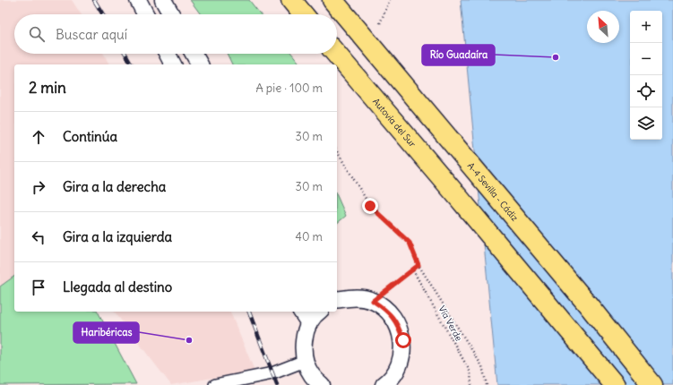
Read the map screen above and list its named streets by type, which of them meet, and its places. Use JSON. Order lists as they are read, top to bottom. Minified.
{"streets":{"highway":["Autovía del Sur","A-4 Sevilla - Cádiz"],"path":["Vía Verde"]},"places":["Río Guadaíra","Haribéricas"],"north":"top left","page":{"map_buttons":["+","−"],"search":"Buscar aquí","heading":["2 min","A pie · 100 m"],"list":[["Continúa","30 m"],["Gira a la derecha","30 m"],["Gira a la izquierda","40 m"],"Llegada al destino"]}}
